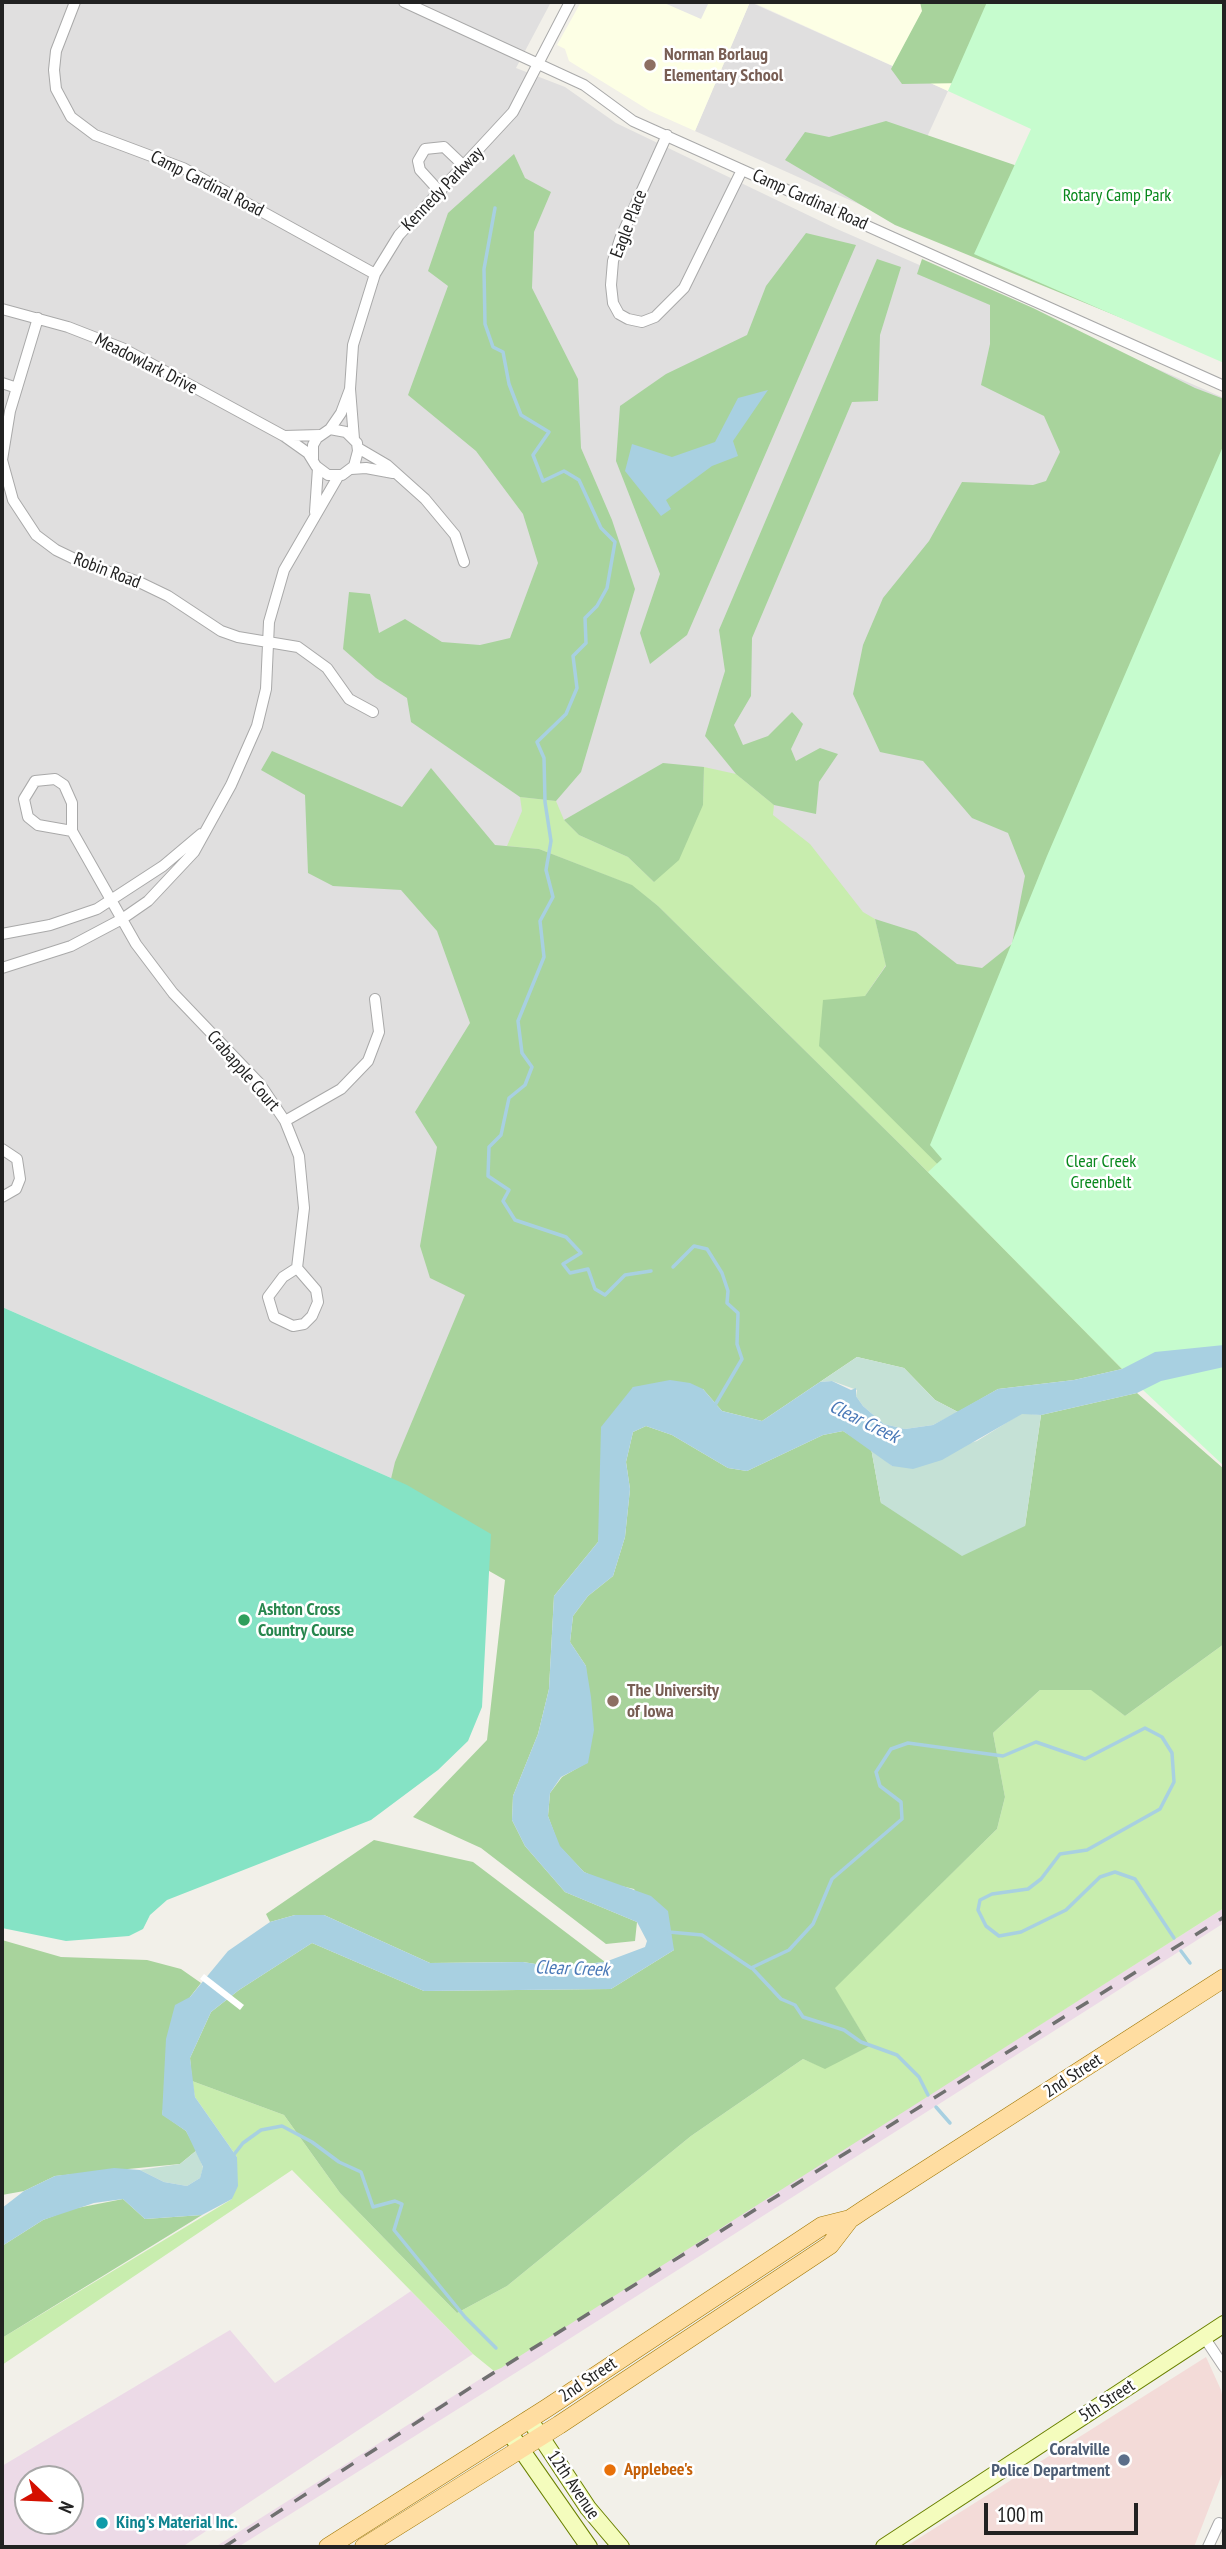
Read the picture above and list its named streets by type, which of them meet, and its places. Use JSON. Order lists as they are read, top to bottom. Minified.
{"streets":{"main road":["2nd Street"],"street":["Camp Cardinal Road","Kennedy Parkway","Eagle Place","Meadowlark Drive","Robin Road","Crabapple Court","5th Street","12th Avenue"]},"crossings":[["Camp Cardinal Road","Kennedy Parkway"],["Camp Cardinal Road","Eagle Place"],["Kennedy Parkway","Meadowlark Drive"],["Meadowlark Drive","Robin Road"],["2nd Street","12th Avenue"]],"water":["Clear Creek"],"parks":["Rotary Camp Park","Clear Creek Greenbelt"],"places":["Norman Borlaug Elementary School","Ashton Cross Country Course","The University of Iowa","Coralville Police Department","Applebee's","King's Material Inc."],"scale_bar":"100 m","north":"bottom right"}
